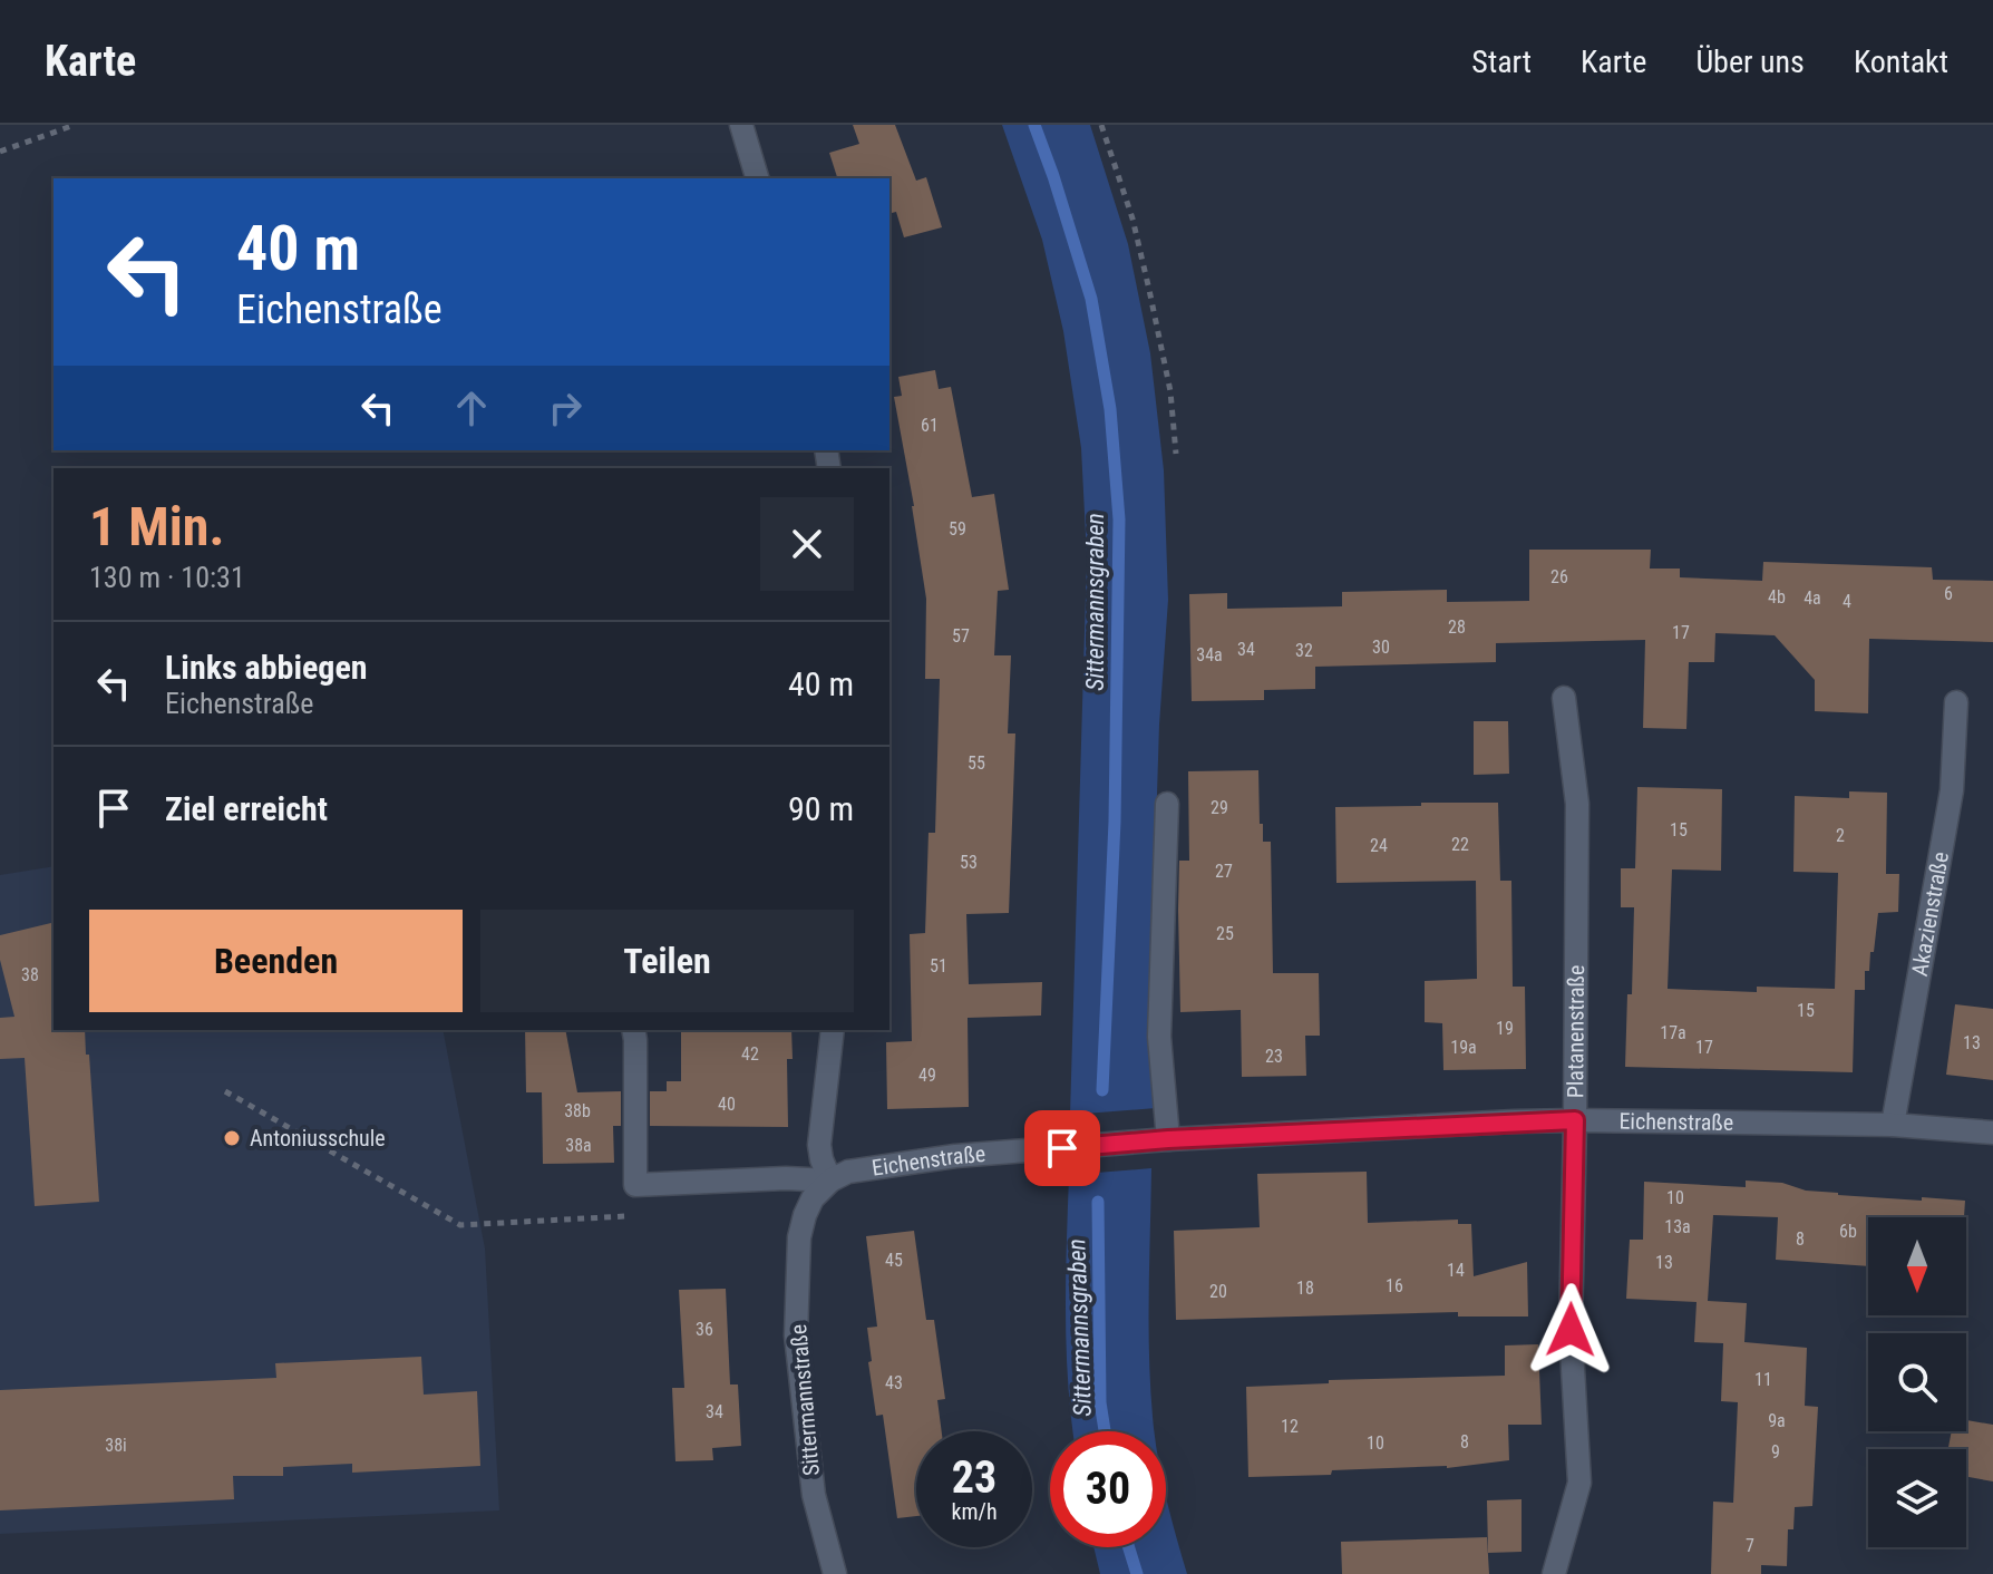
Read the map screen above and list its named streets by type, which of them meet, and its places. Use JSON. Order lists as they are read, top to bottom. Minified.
{"streets":{"street":["Akazienstraße","Platanenstraße","Eichenstraße","Sittermannstraße"]},"crossings":[["Akazienstraße","Eichenstraße"],["Platanenstraße","Eichenstraße"],["Eichenstraße","Sittermannstraße"]],"water":["Sittermannsgraben"],"places":["Antoniusschule"],"house_numbers":["61","59","26","6","4b","4a","4","28","17","57","30","34","32","34a","55","29","15","2","22","24","53","27","25","51","38","15","19","17a","13","19a","17","42","23","49","40","38b","38a","10","13a","6b","8","45","13","14","16","18","20","36","11","43","34","9a","12","8","10","38i","9","7"],"north":"bottom","page":{"header":"Karte","nav":["Start","Karte","Über uns","Kontakt"],"turn":["40 m","Eichenstraße"],"heading":["1 Min.","130 m · 10:31"],"list":[{"name":"Links abbiegen","note":"Eichenstraße","value":"40 m"},{"name":"Ziel erreicht","value":"90 m"}],"buttons":["Beenden","Teilen"],"speed":"23 km/h","limit":"30"}}
